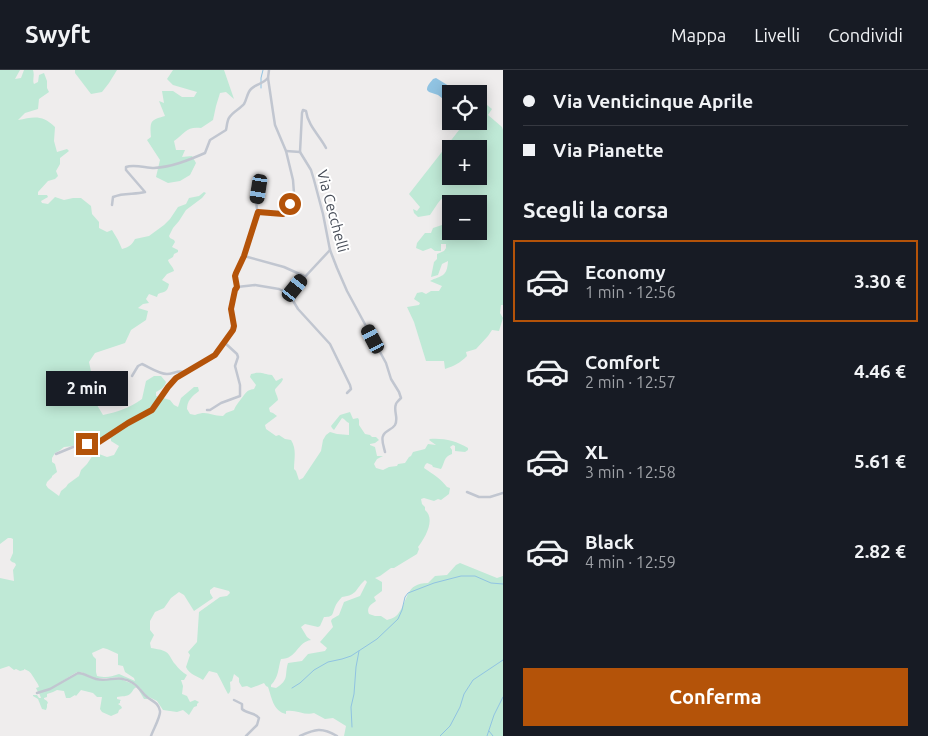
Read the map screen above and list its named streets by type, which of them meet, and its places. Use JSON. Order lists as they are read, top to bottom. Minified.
{"streets":{"street":["Via Cecchelli"]},"page":{"header":"Swyft","nav":["Mappa","Livelli","Condividi"],"banner":["Via Venticinque Aprile","Via Pianette"],"map_buttons":["+","−"],"heading":"Scegli la corsa","list":[{"name":"Economy","note":"1 min · 12:56","value":"3.30 €"},{"name":"Comfort","note":"2 min · 12:57","value":"4.46 €"},{"name":"XL","note":"3 min · 12:58","value":"5.61 €"},{"name":"Black","note":"4 min · 12:59","value":"2.82 €"}],"bubble":"2 min","buttons":"Conferma"}}
